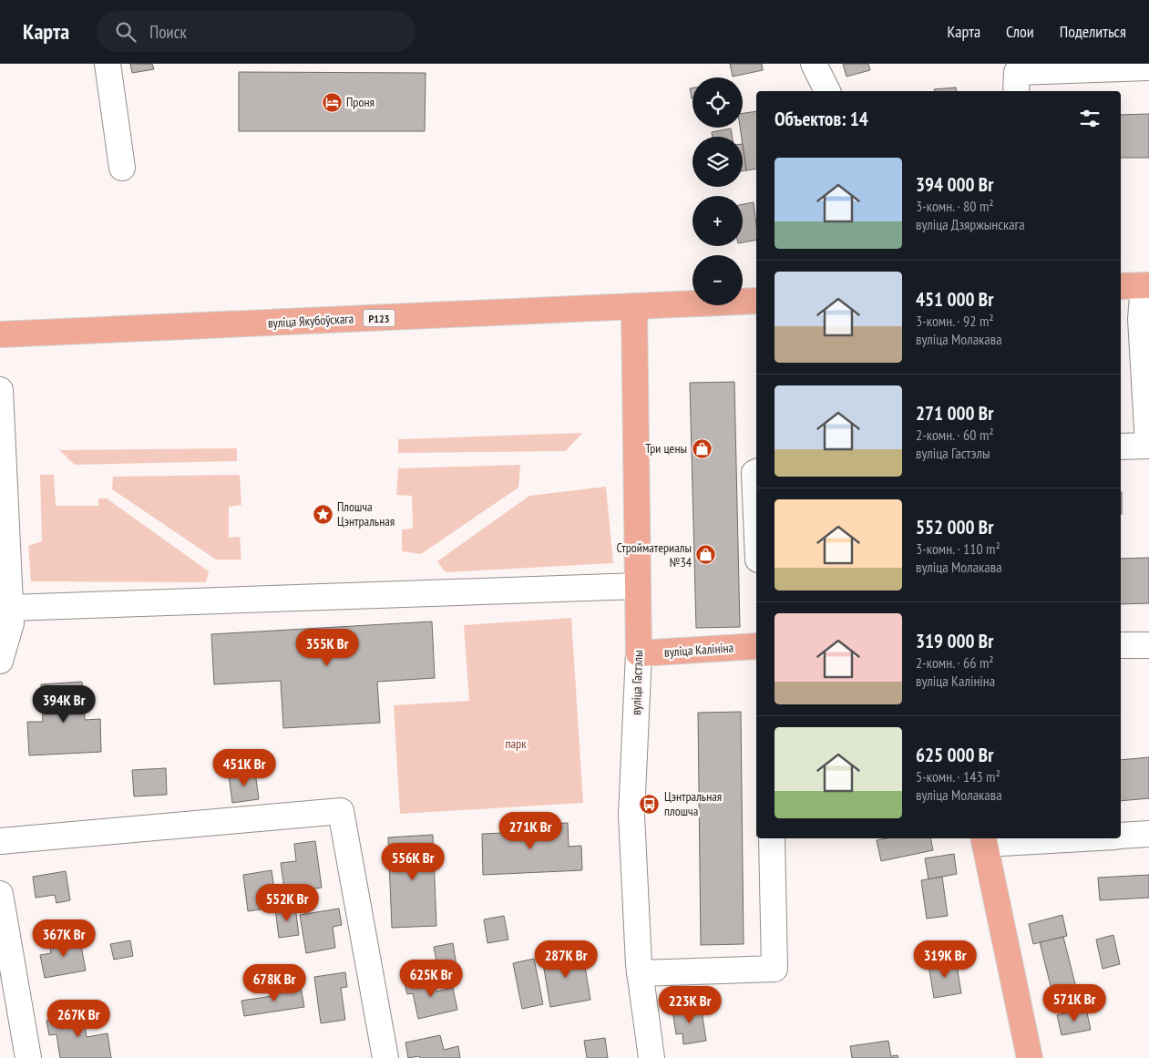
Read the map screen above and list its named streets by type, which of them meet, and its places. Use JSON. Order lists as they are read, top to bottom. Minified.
{"streets":{"main road":["Р123","вуліца Якубоўскага","вуліца Калініна","вуліца Гастэлы"]},"crossings":[["вуліца Якубоўскага","вуліца Гастэлы"],["вуліца Калініна","вуліца Гастэлы"]],"parks":["парк"],"places":{"hotel":["Проня"],"shop":["Три цены","Стройматериалы №34"],"place":["Плошча Цэнтральная"],"bus stop":["Цэнтральная плошча"]},"page":{"header":"Карта","search":"Поиск","nav":["Карта","Слои","Поделиться"],"map_buttons":["+","−"],"heading":"Объектов: 14","list":[{"name":"394 000 Br","note":"3-комн. · 80 m² · вуліца Дзяржынскага"},{"name":"451 000 Br","note":"3-комн. · 92 m² · вуліца Молакава"},{"name":"271 000 Br","note":"2-комн. · 60 m² · вуліца Гастэлы"},{"name":"552 000 Br","note":"3-комн. · 110 m² · вуліца Молакава"},{"name":"319 000 Br","note":"2-комн. · 66 m² · вуліца Калініна"},{"name":"625 000 Br","note":"5-комн. · 143 m² · вуліца Молакава"}],"price":["355K Br","394K Br","451K Br","271K Br","556K Br","552K Br","367K Br","287K Br","319K Br","625K Br","678K Br","571K Br","223K Br","267K Br"]}}
